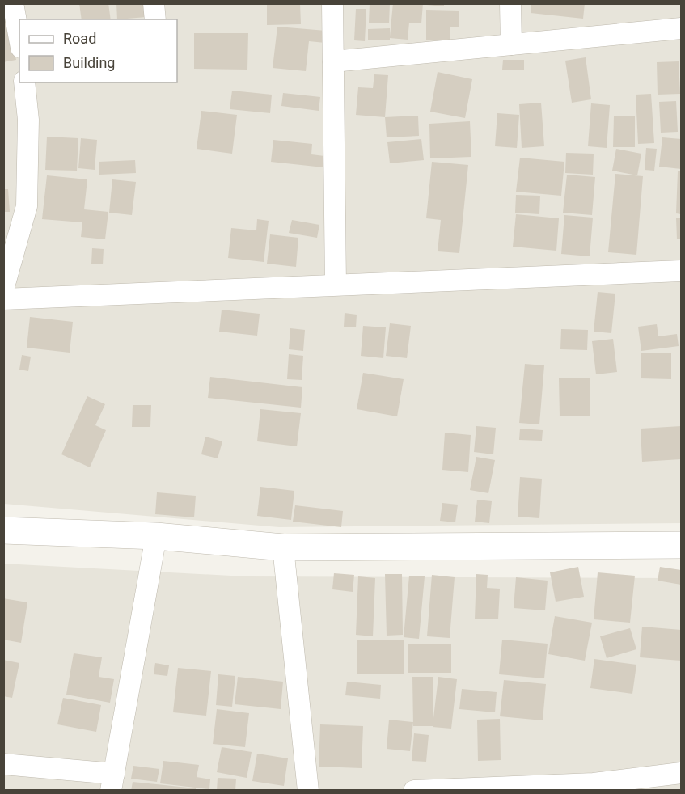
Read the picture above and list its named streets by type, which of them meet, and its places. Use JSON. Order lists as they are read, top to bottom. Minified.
{"legend":["Road","Building"]}
